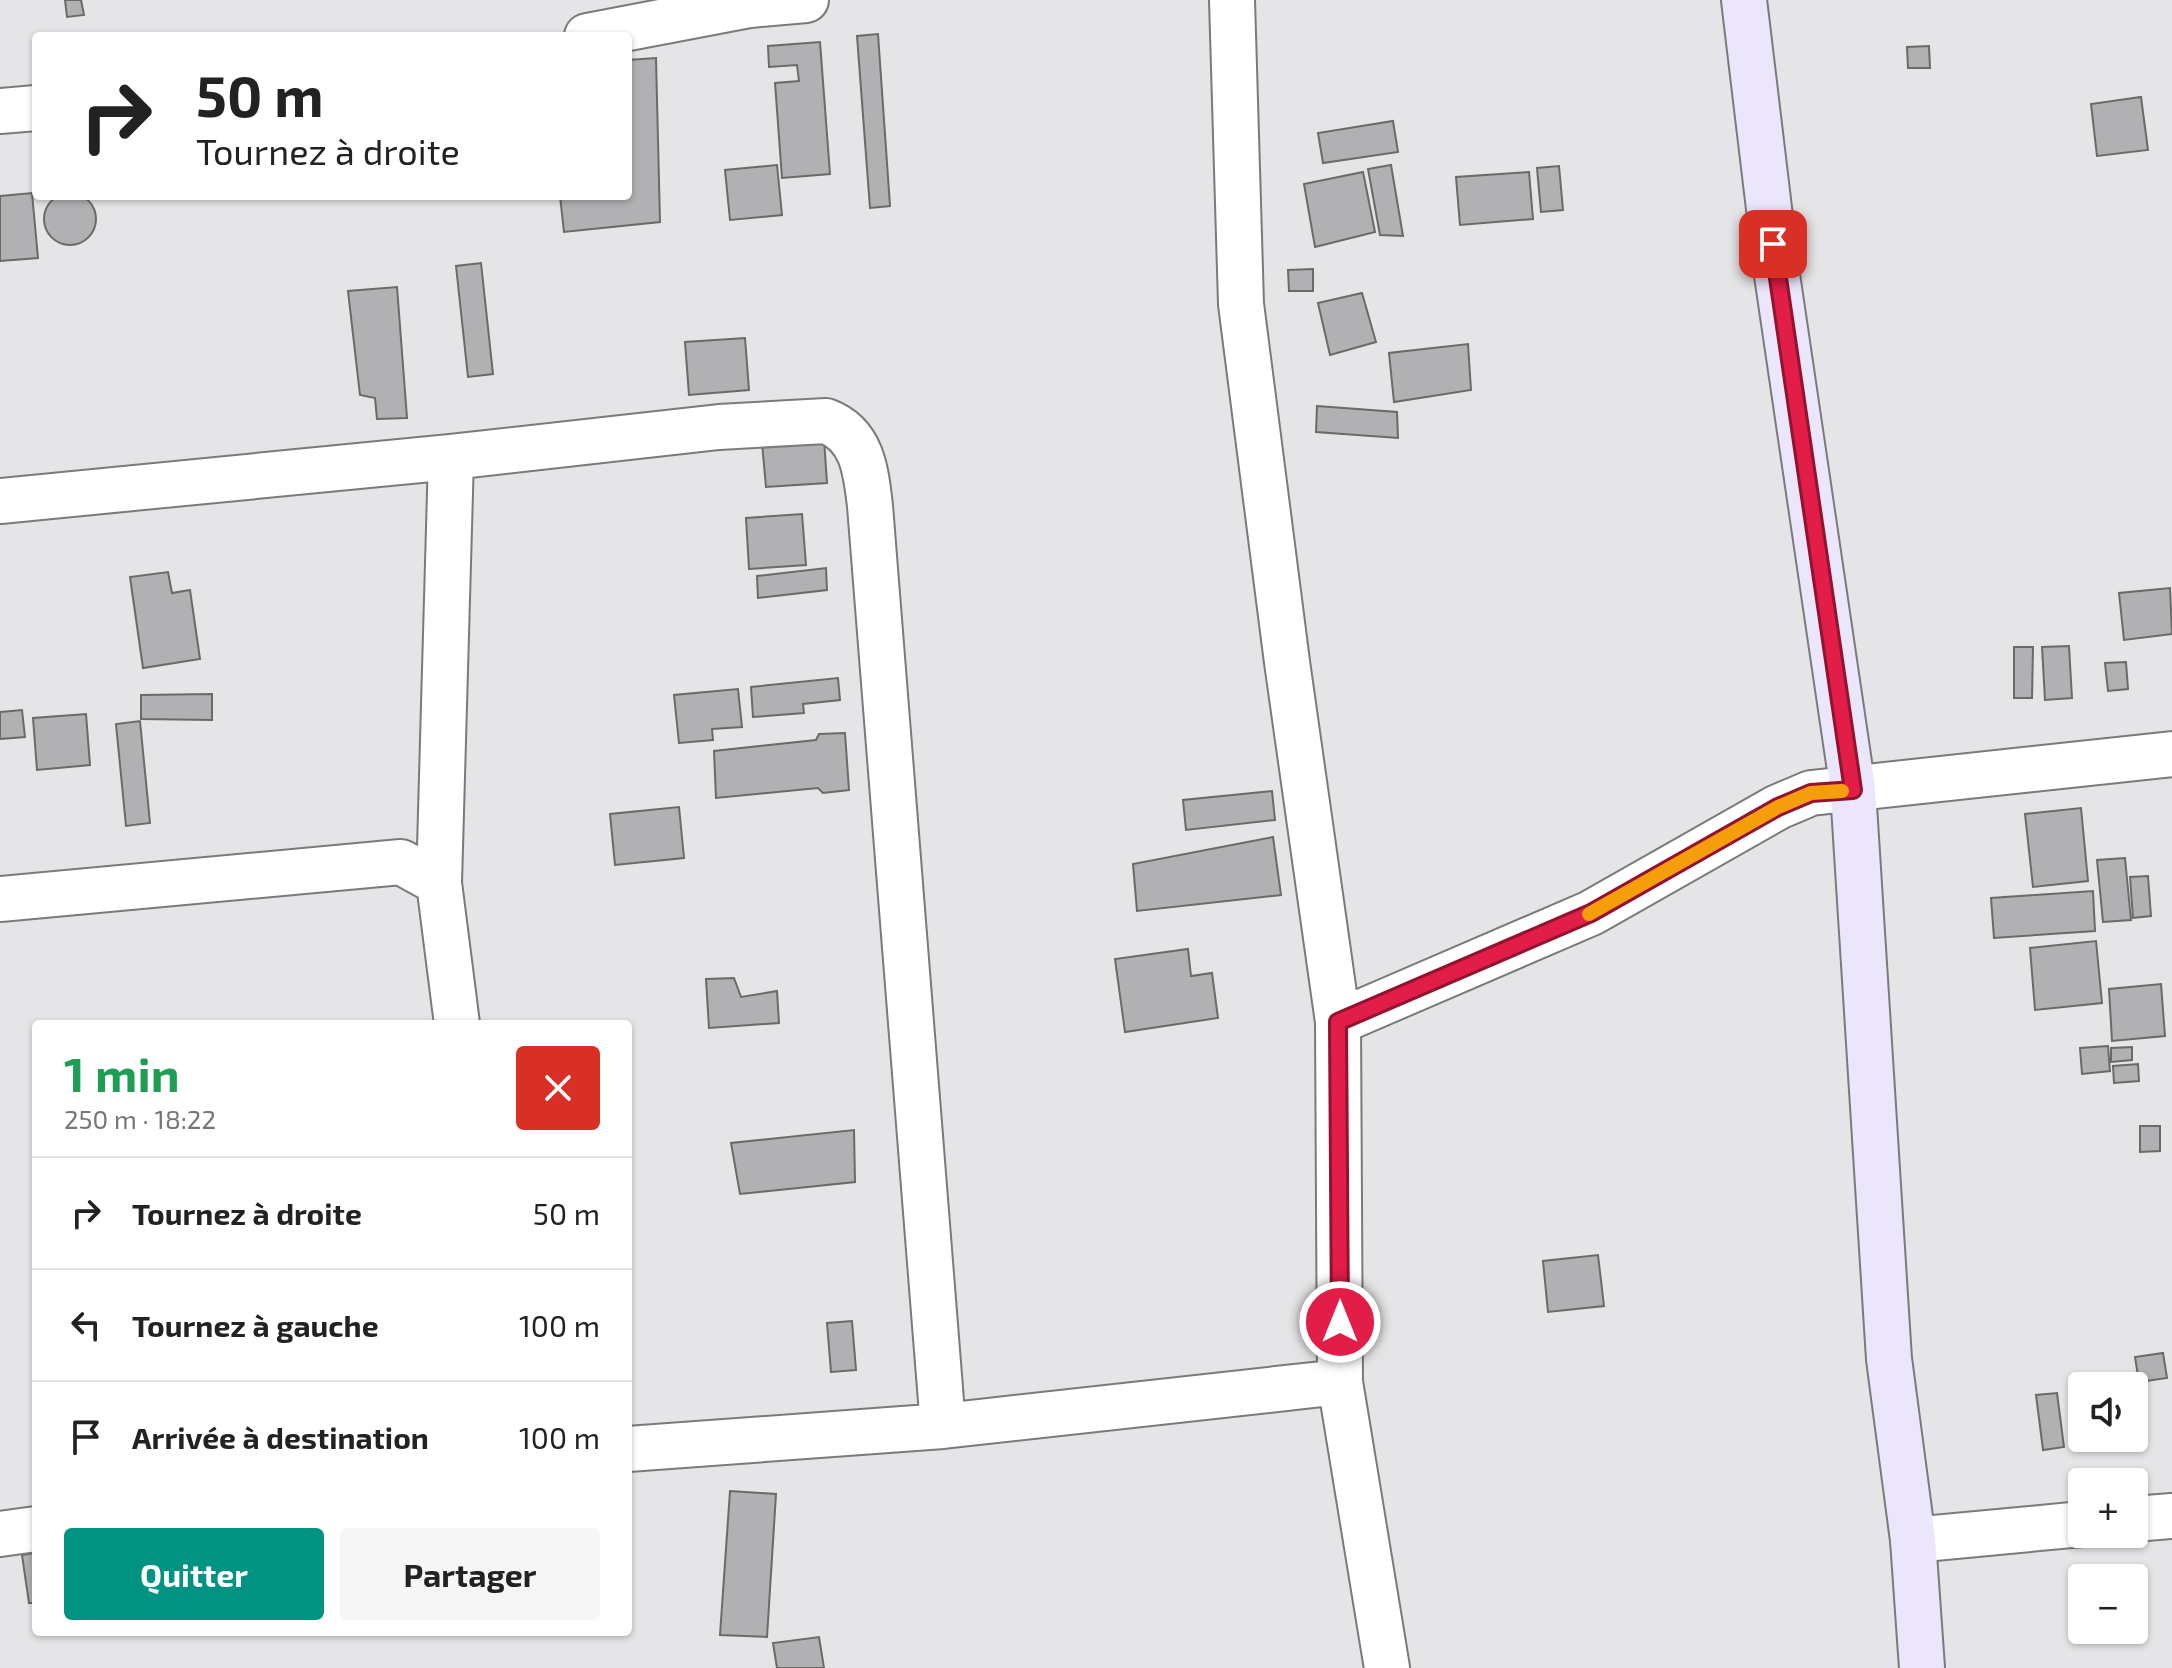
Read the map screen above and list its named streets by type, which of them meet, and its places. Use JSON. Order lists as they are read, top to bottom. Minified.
{"page":{"turn":["50 m","Tournez à droite"],"heading":["1 min","250 m · 18:22"],"list":[{"name":"Tournez à droite","value":"50 m"},{"name":"Tournez à gauche","value":"100 m"},{"name":"Arrivée à destination","value":"100 m"}],"map_buttons":["+","−"],"buttons":["Quitter","Partager"]}}
